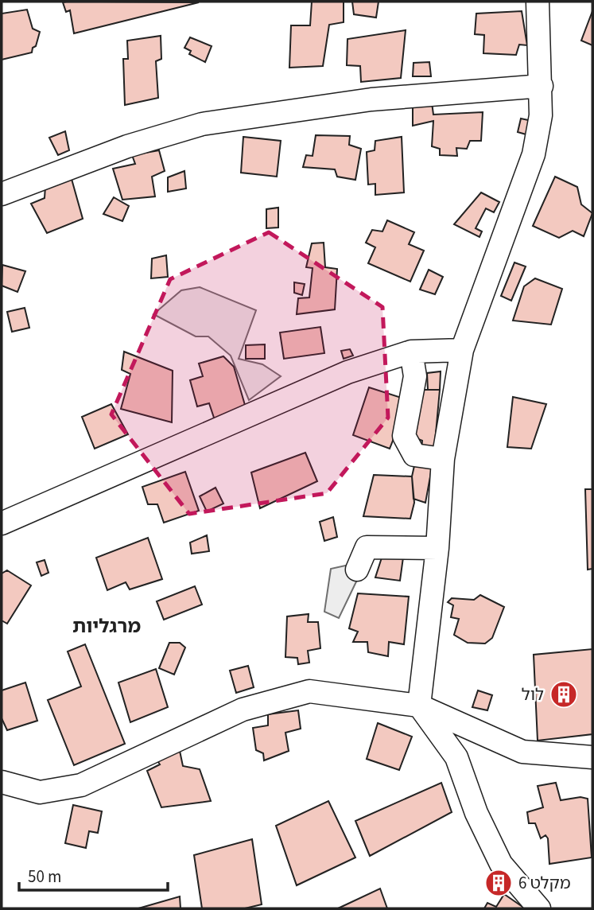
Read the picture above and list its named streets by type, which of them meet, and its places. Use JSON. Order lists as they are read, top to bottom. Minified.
{"districts":["מרגליות"],"places":{"building":["לול","מקלט 6"]},"scale_bar":"50 m"}
